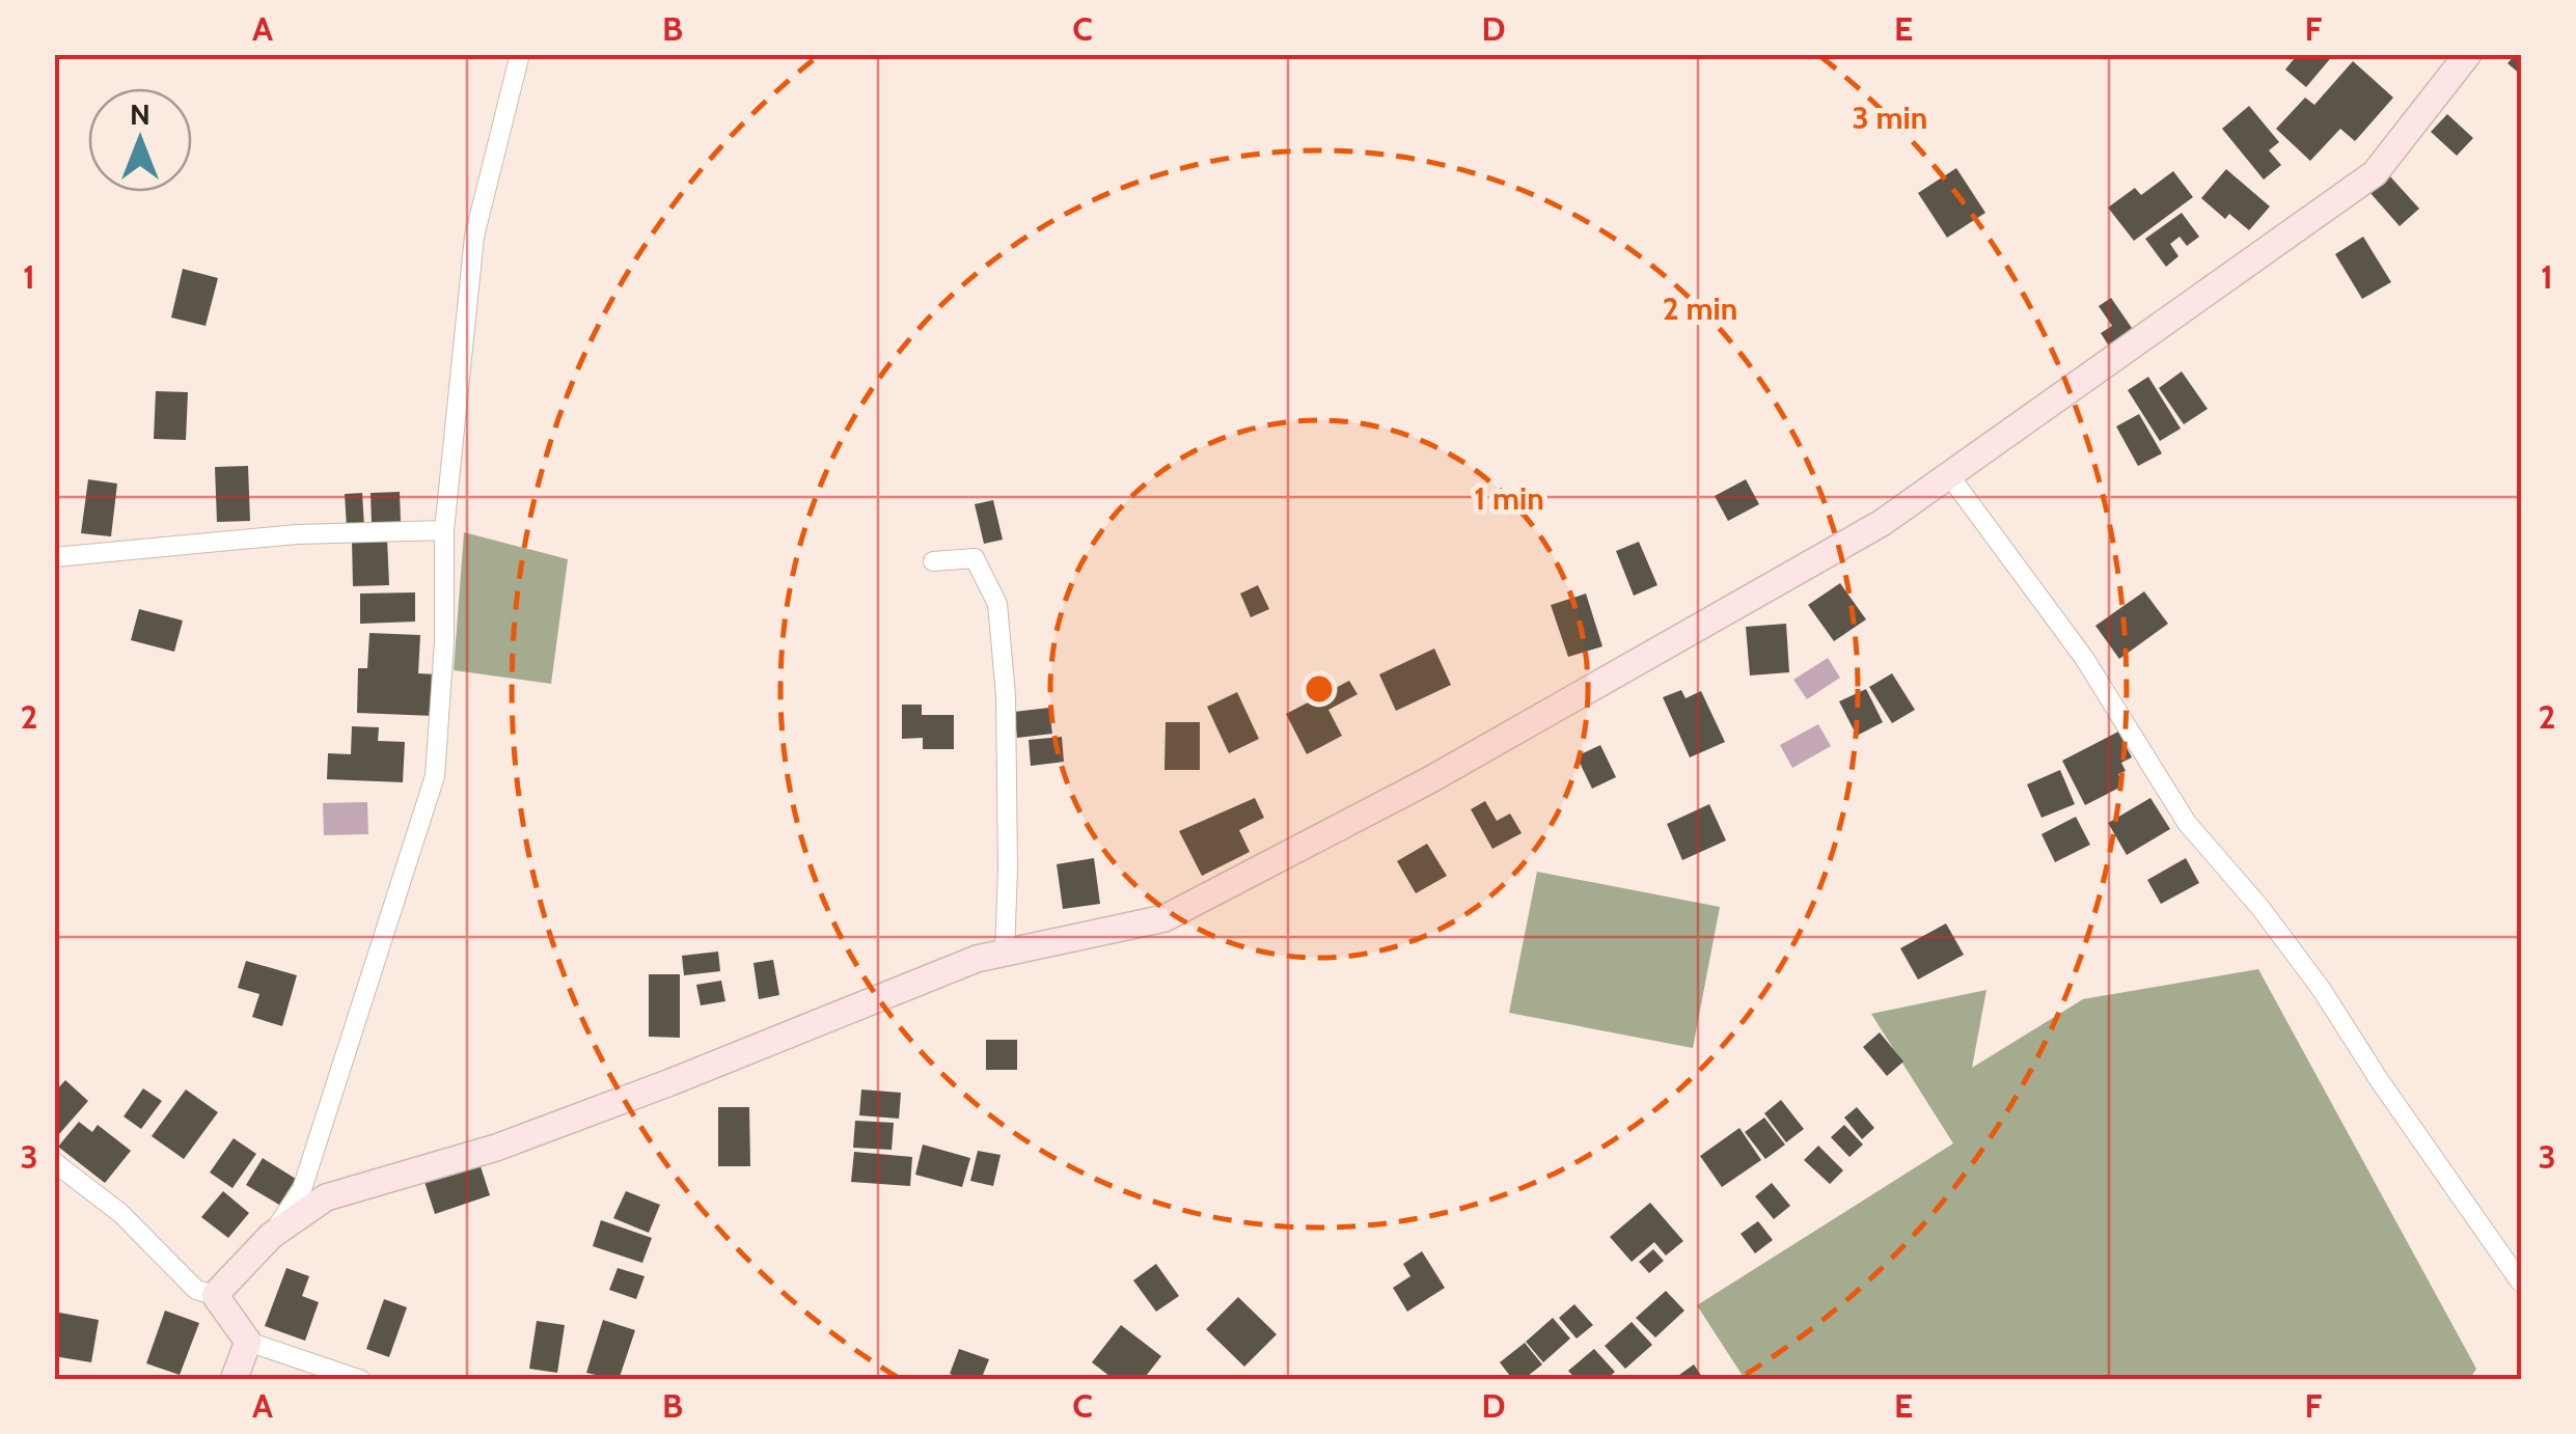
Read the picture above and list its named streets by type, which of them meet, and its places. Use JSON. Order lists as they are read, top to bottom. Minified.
{"north":"top","grid":{"columns":["A","B","C","D","E","F"],"rows":["1","2","3"]},"rings":["3 min","2 min","1 min"]}
